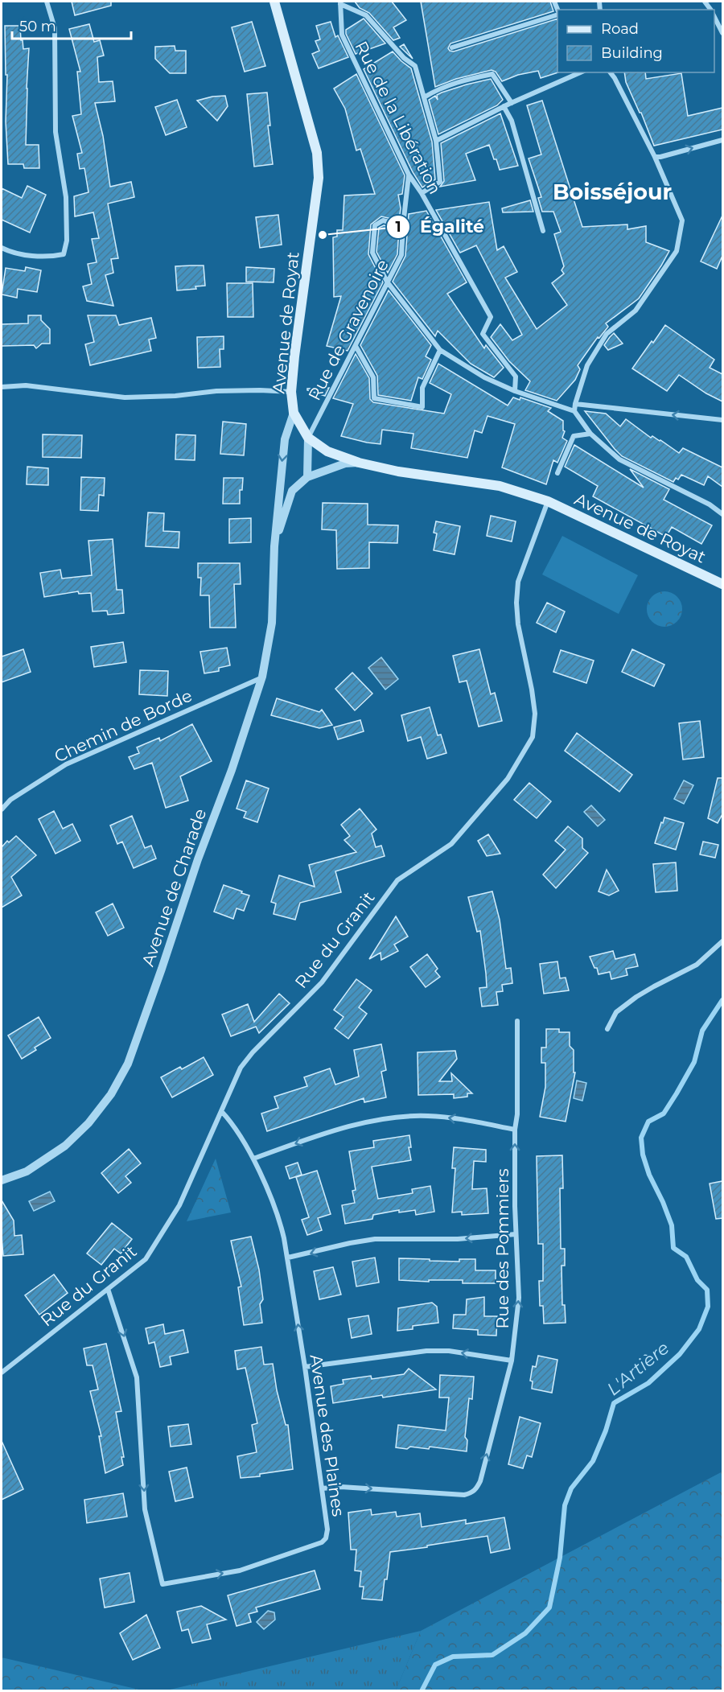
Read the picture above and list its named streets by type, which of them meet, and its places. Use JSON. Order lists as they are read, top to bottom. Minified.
{"streets":{"main road":["Avenue de Royat"],"street":["Rue de la Libération","Rue de Gravenoire","Chemin de Borde","Avenue de Charade","Rue du Granit","Rue des Pommiers","Avenue des Plaines"]},"crossings":[["Rue de la Libération","Rue de Gravenoire"],["Avenue de Royat","Rue de Gravenoire"],["Avenue de Royat","Avenue de Charade"],["Avenue de Royat","Rue du Granit"],["Chemin de Borde","Avenue de Charade"],["Rue du Granit","Avenue des Plaines"],["Rue des Pommiers","Avenue des Plaines"]],"districts":["Boisséjour"],"water":["L'Artière"],"places":["Égalité"],"legend":["Road","Building"],"scale_bar":"50 m"}
